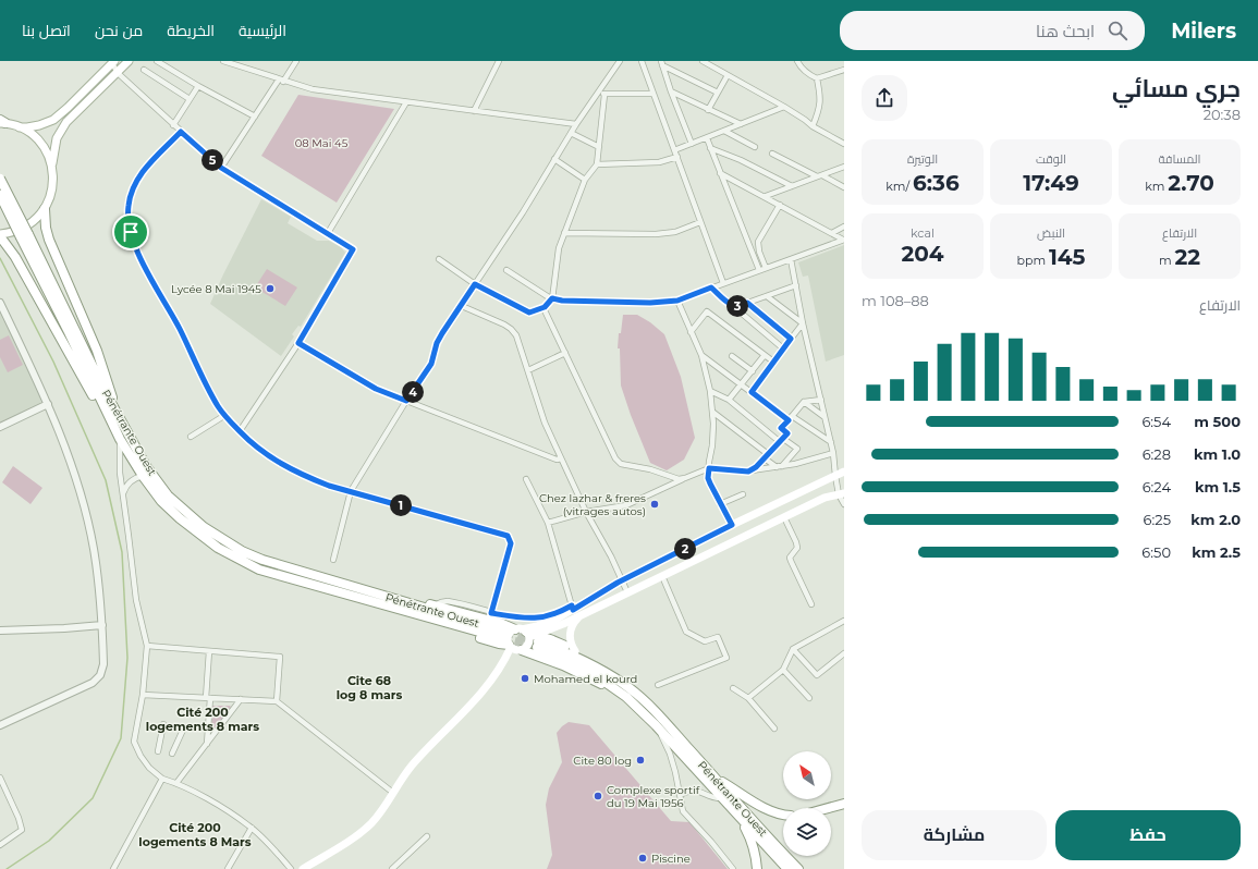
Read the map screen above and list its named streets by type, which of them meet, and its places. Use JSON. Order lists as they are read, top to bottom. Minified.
{"streets":{"highway":["Pénétrante Ouest"]},"districts":["Cite 68 log 8 mars","Cité 200 logements 8 mars","Cité 200 logements 8 Mars"],"parks":["08 Mai 45"],"places":["Lycée 8 Mai 1945","Chez lazhar & freres (vitrages autos)","Mohamed el kourd","Cite 80 log","Complexe sportif du 19 Mai 1956","Piscine"],"north":"top left","page":{"header":"Milers","search":"ابحث هنا","nav":["الرئيسية","الخريطة","من نحن","اتصل بنا"],"heading":["جري مسائي","20:38"],"stats":[["المسافة","2.70 km"],["الوقت","17:49"],["الوتيرة","6:36 /km"],["الارتفاع","22 m"],["النبض","145 bpm"],["kcal","204"]],"pins":["5","3","4","1","2"],"chart":["الارتفاع","88–108 m"],"list":[{"name":"500 m","note":"6:54"},{"name":"1.0 km","note":"6:28"},{"name":"1.5 km","note":"6:24"},{"name":"2.0 km","note":"6:25"},{"name":"2.5 km","note":"6:50"}],"buttons":["حفظ","مشاركة"]}}
